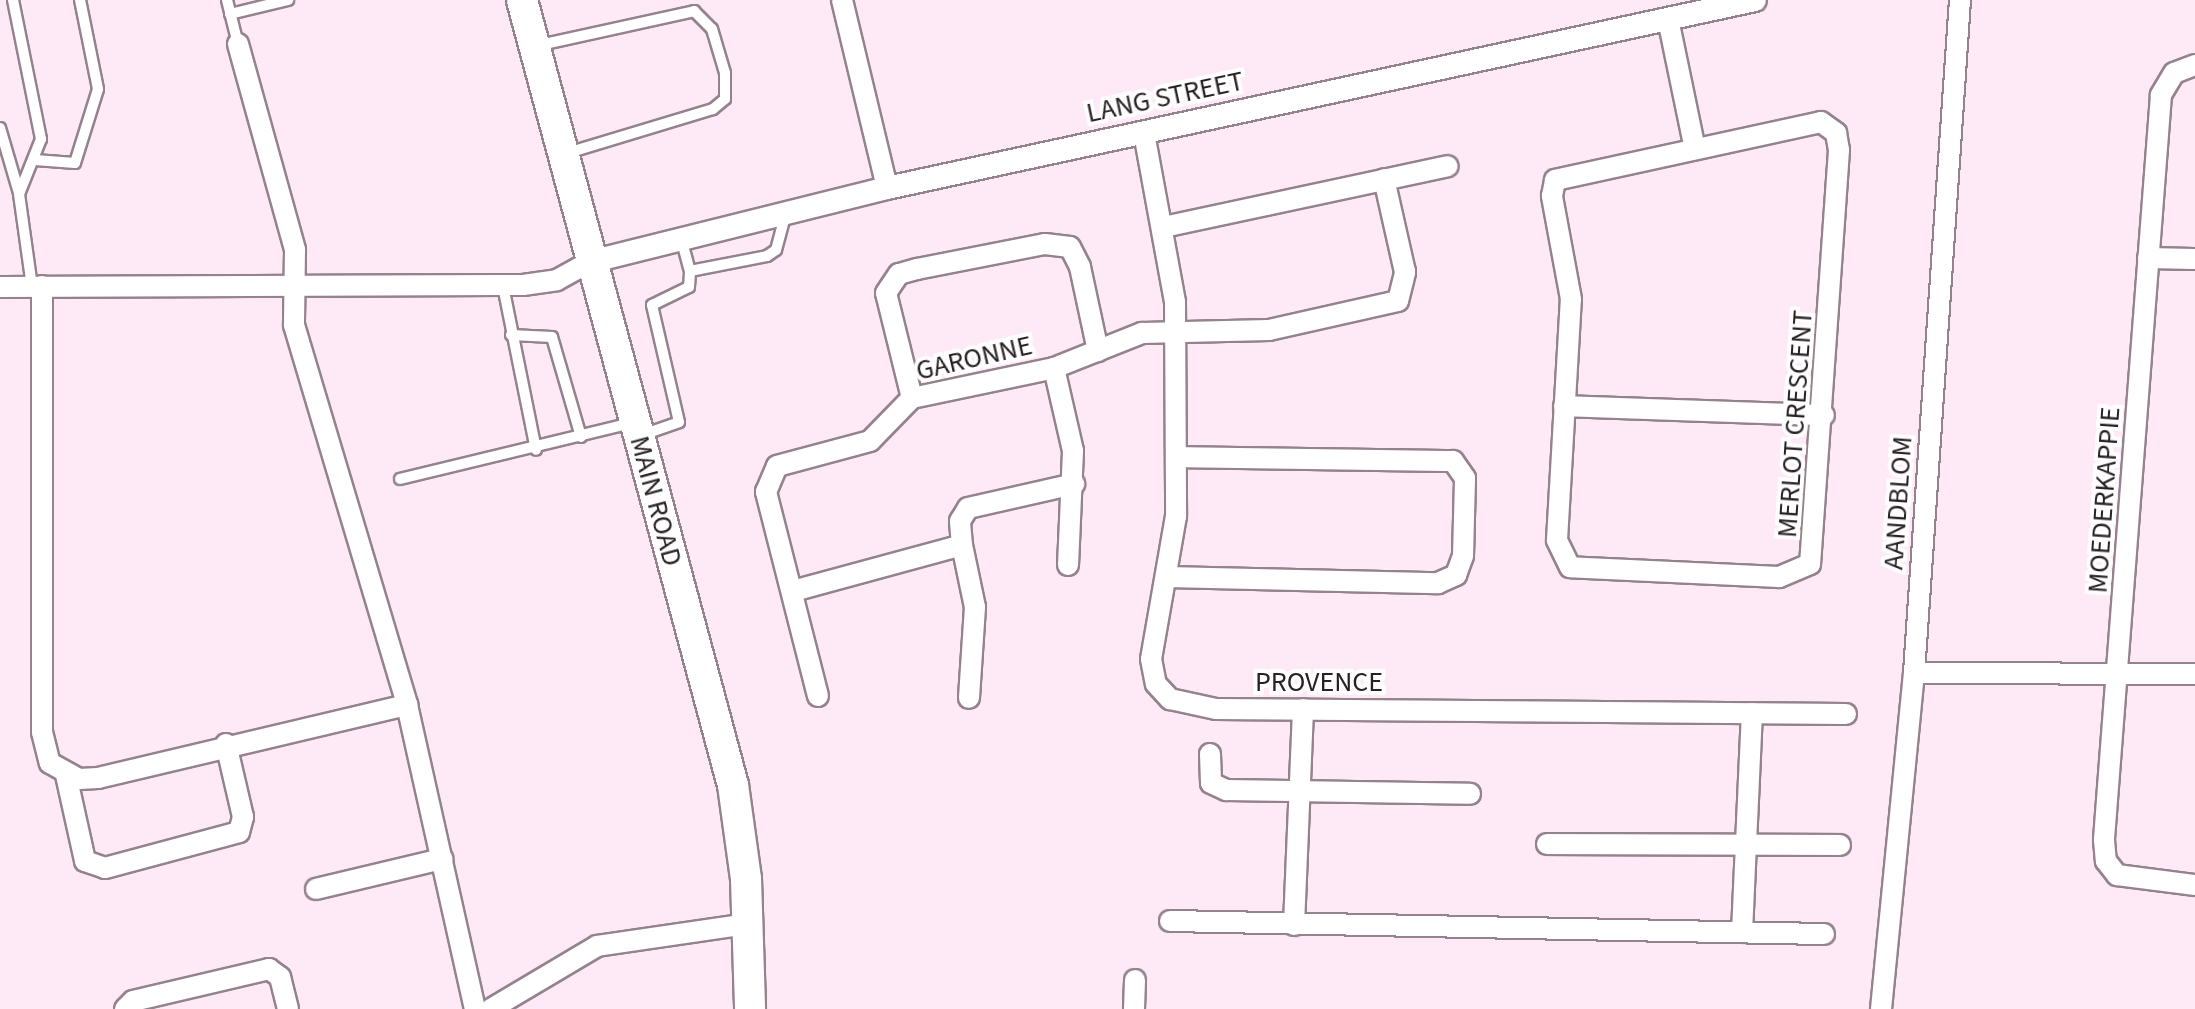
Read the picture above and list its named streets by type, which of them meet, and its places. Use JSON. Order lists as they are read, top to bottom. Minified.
{"streets":{"main road":["MAIN ROAD"],"street":["LANG STREET","GARONNE","MERLOT CRESCENT","MOEDERKAPPIE","AANDBLOM","PROVENCE"]},"crossings":[["LANG STREET","MAIN ROAD"],["GARONNE","PROVENCE"]]}
